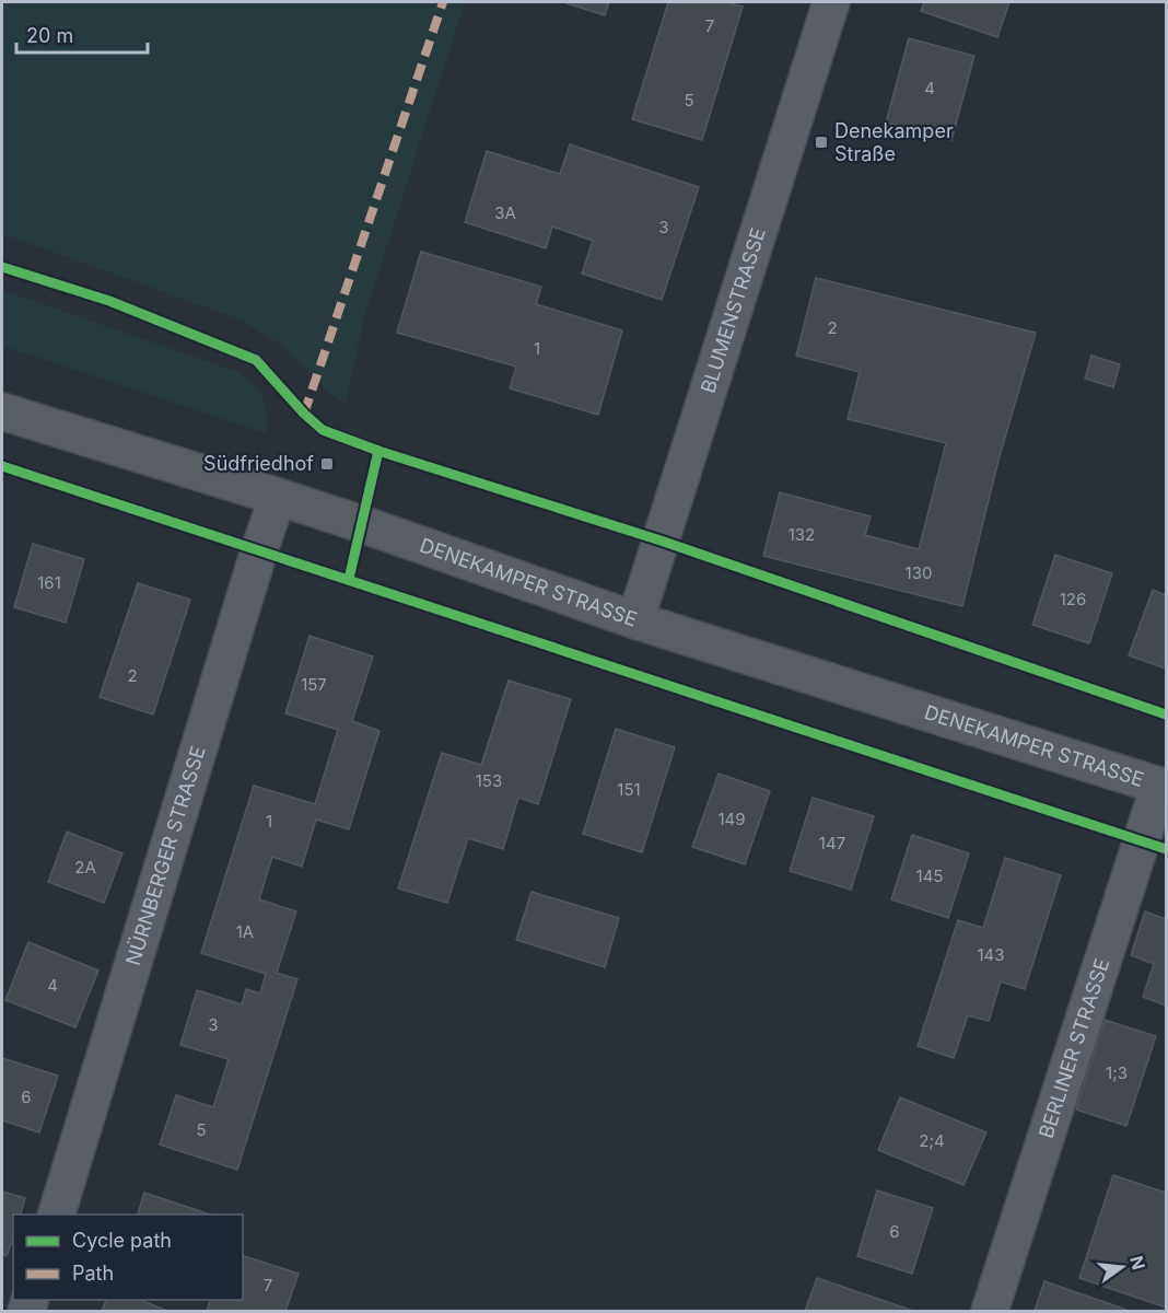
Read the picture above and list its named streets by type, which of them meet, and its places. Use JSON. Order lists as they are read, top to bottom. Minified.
{"streets":{"street":["BLUMENSTRASSE","DENEKAMPER STRASSE","NÜRNBERGER STRASSE","BERLINER STRASSE"]},"crossings":[["BLUMENSTRASSE","DENEKAMPER STRASSE"],["DENEKAMPER STRASSE","NÜRNBERGER STRASSE"],["DENEKAMPER STRASSE","BERLINER STRASSE"]],"places":{"transit":["Denekamper Straße","Südfriedhof"]},"house_numbers":["7","4","5","3A","3","2","1","132","130","161","126","2","157","153","151","149","1","147","2A","145","1A","143","4","3","1;3","6","5","2;4","6","7"],"legend":["Cycle path","Path"],"scale_bar":"20 m","north":"right"}
